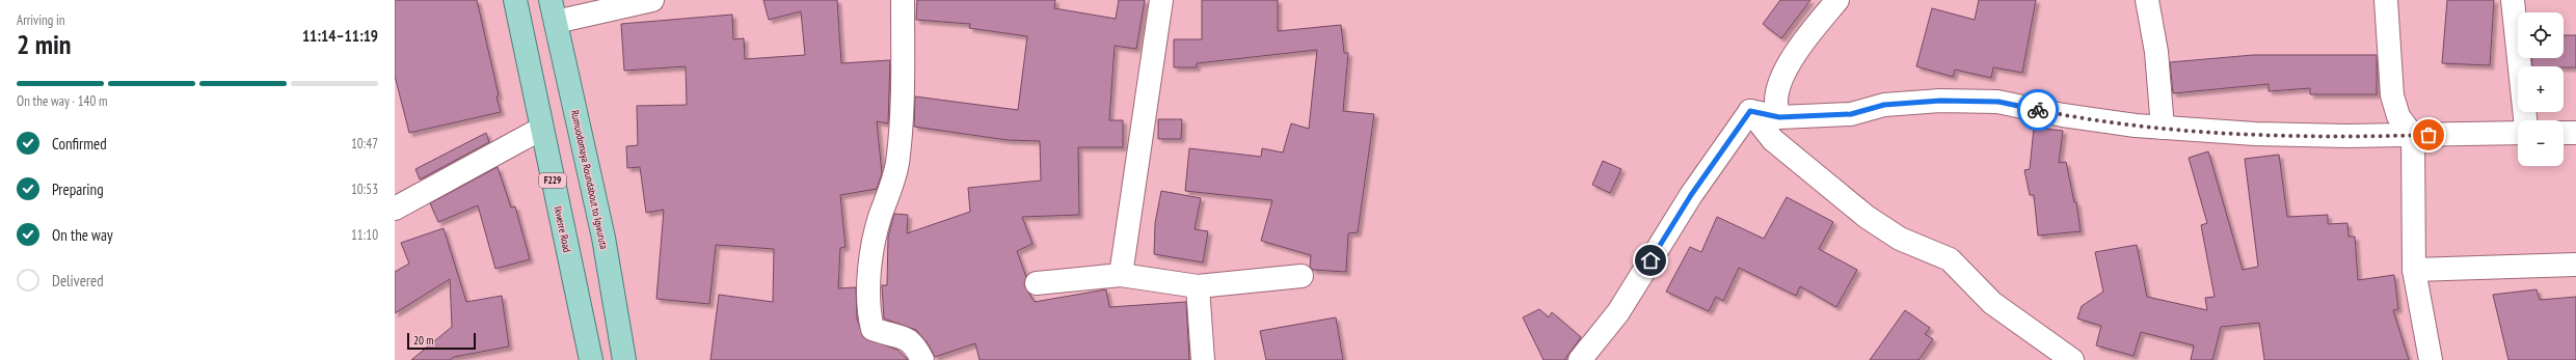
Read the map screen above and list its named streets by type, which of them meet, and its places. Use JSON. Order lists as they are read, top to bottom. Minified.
{"streets":{"main road":["Rumuodomaya Roundabout to Igwuruta","F229","Ikwerre Road"]},"scale_bar":"20 m","page":{"heading":["2 min","Arriving in","11:14–11:19"],"map_buttons":["+","−"],"bar":"On the way · 140 m","list":[["Confirmed","10:47"],["Preparing","10:53"],["On the way","11:10"],"Delivered"],"scale":"20 m"}}
